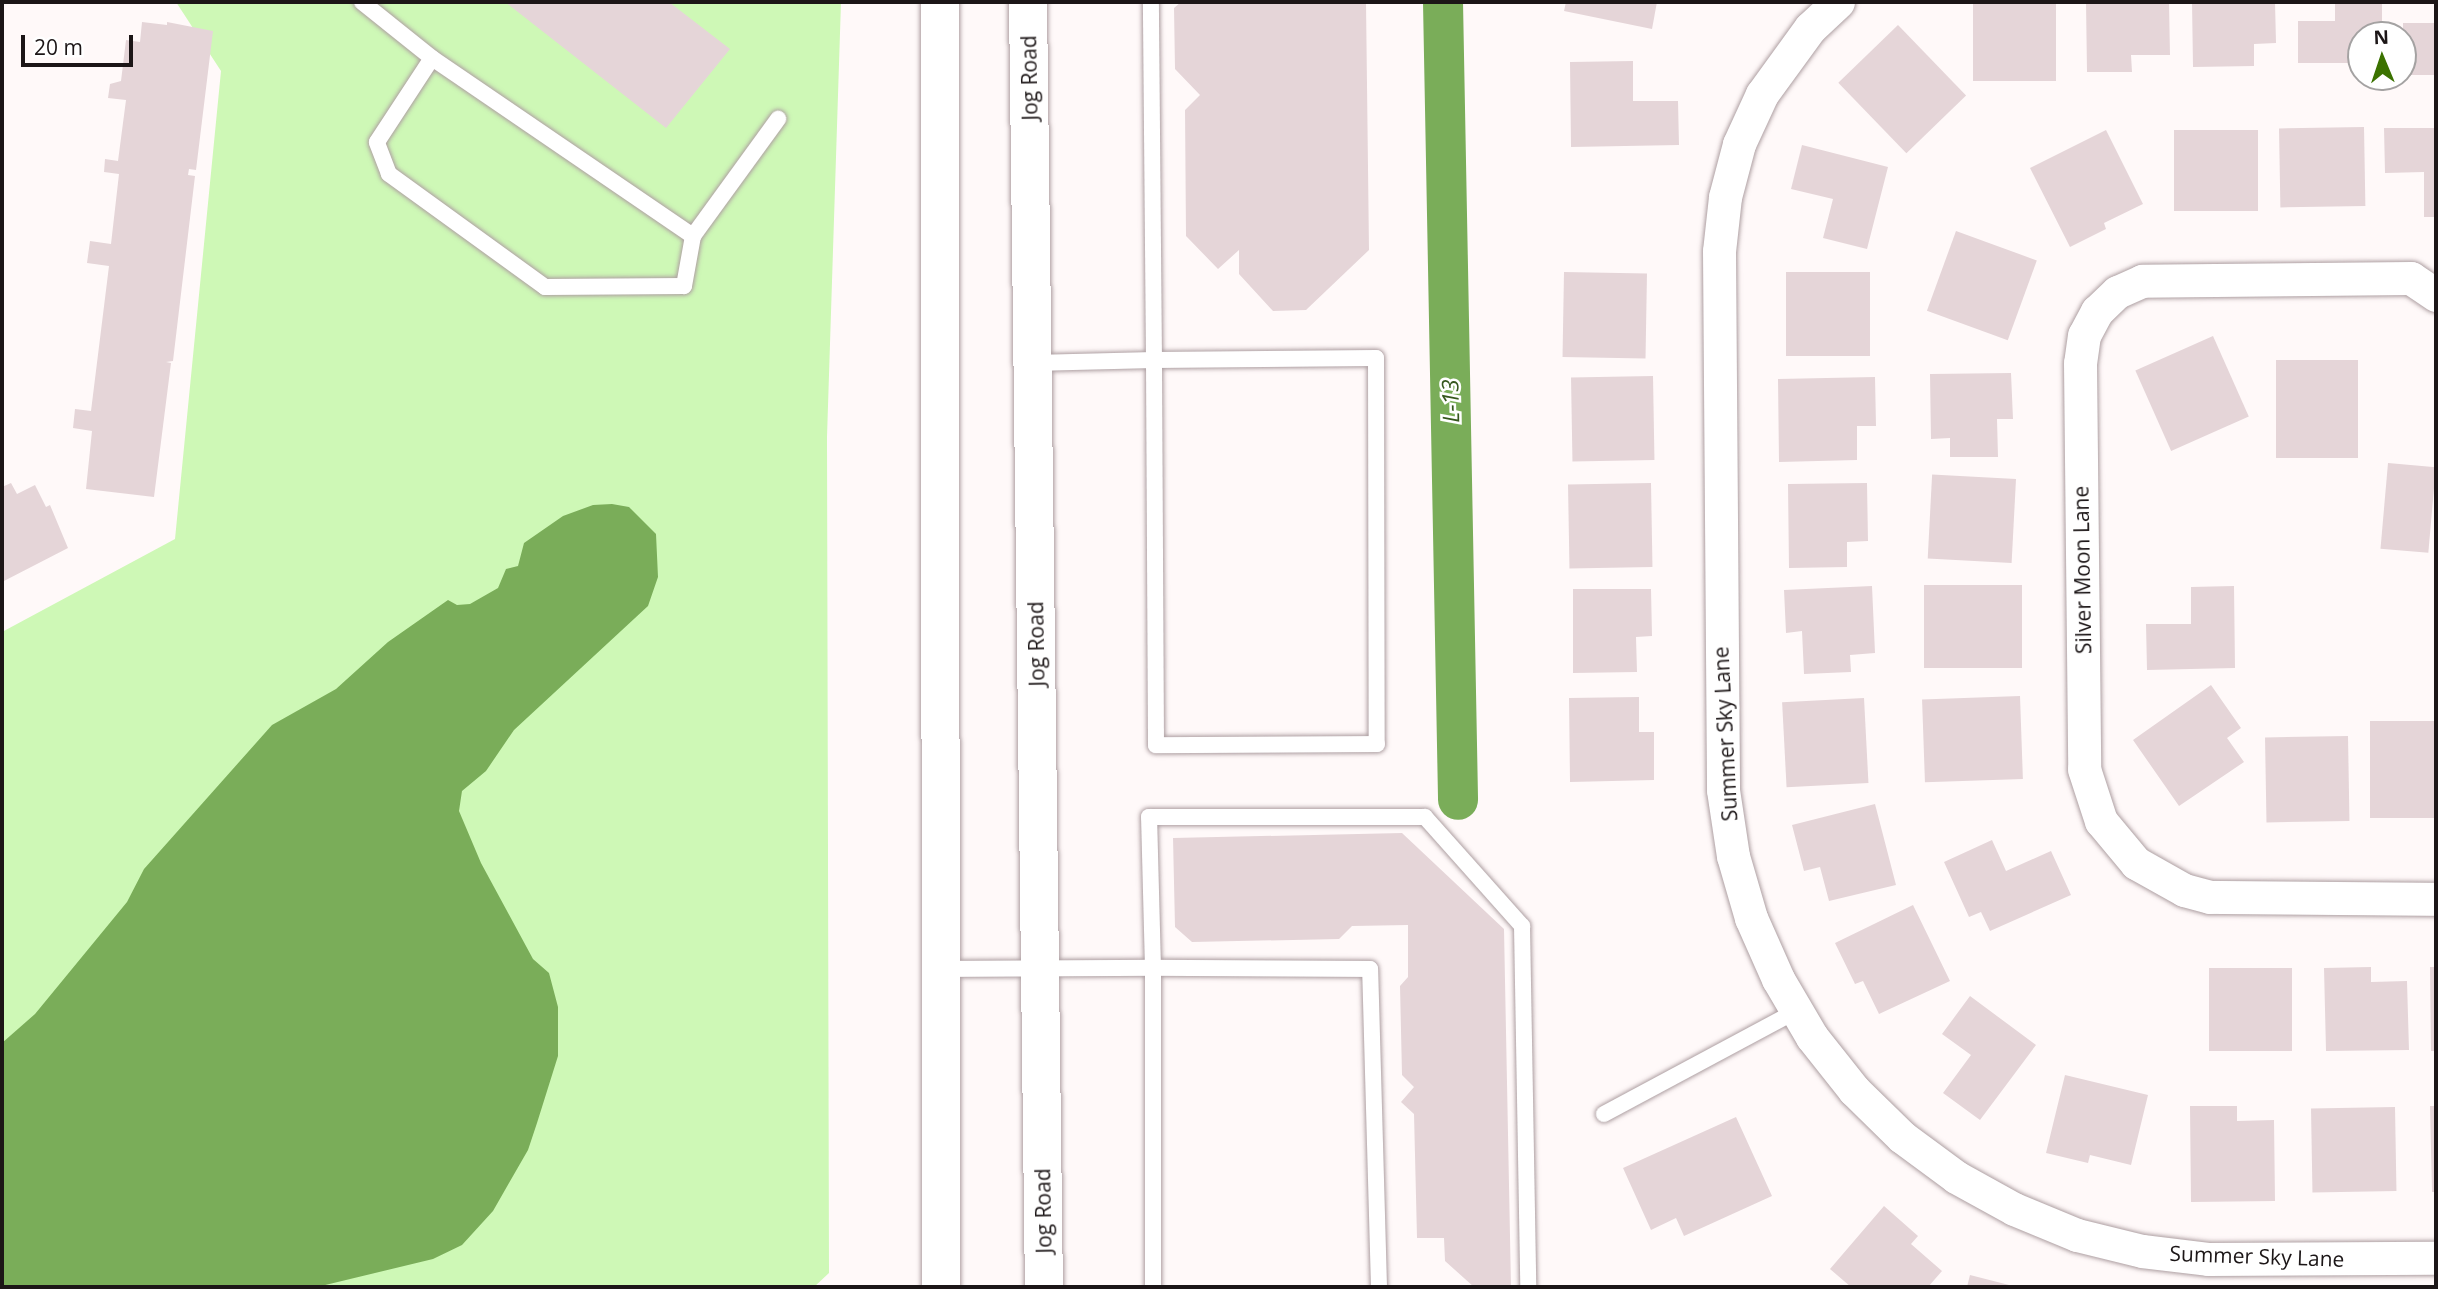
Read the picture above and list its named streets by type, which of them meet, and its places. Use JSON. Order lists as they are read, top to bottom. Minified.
{"streets":{"main road":["Jog Road"],"street":["Silver Moon Lane","Summer Sky Lane"]},"water":["L-13"],"scale_bar":"20 m","north":"top"}
